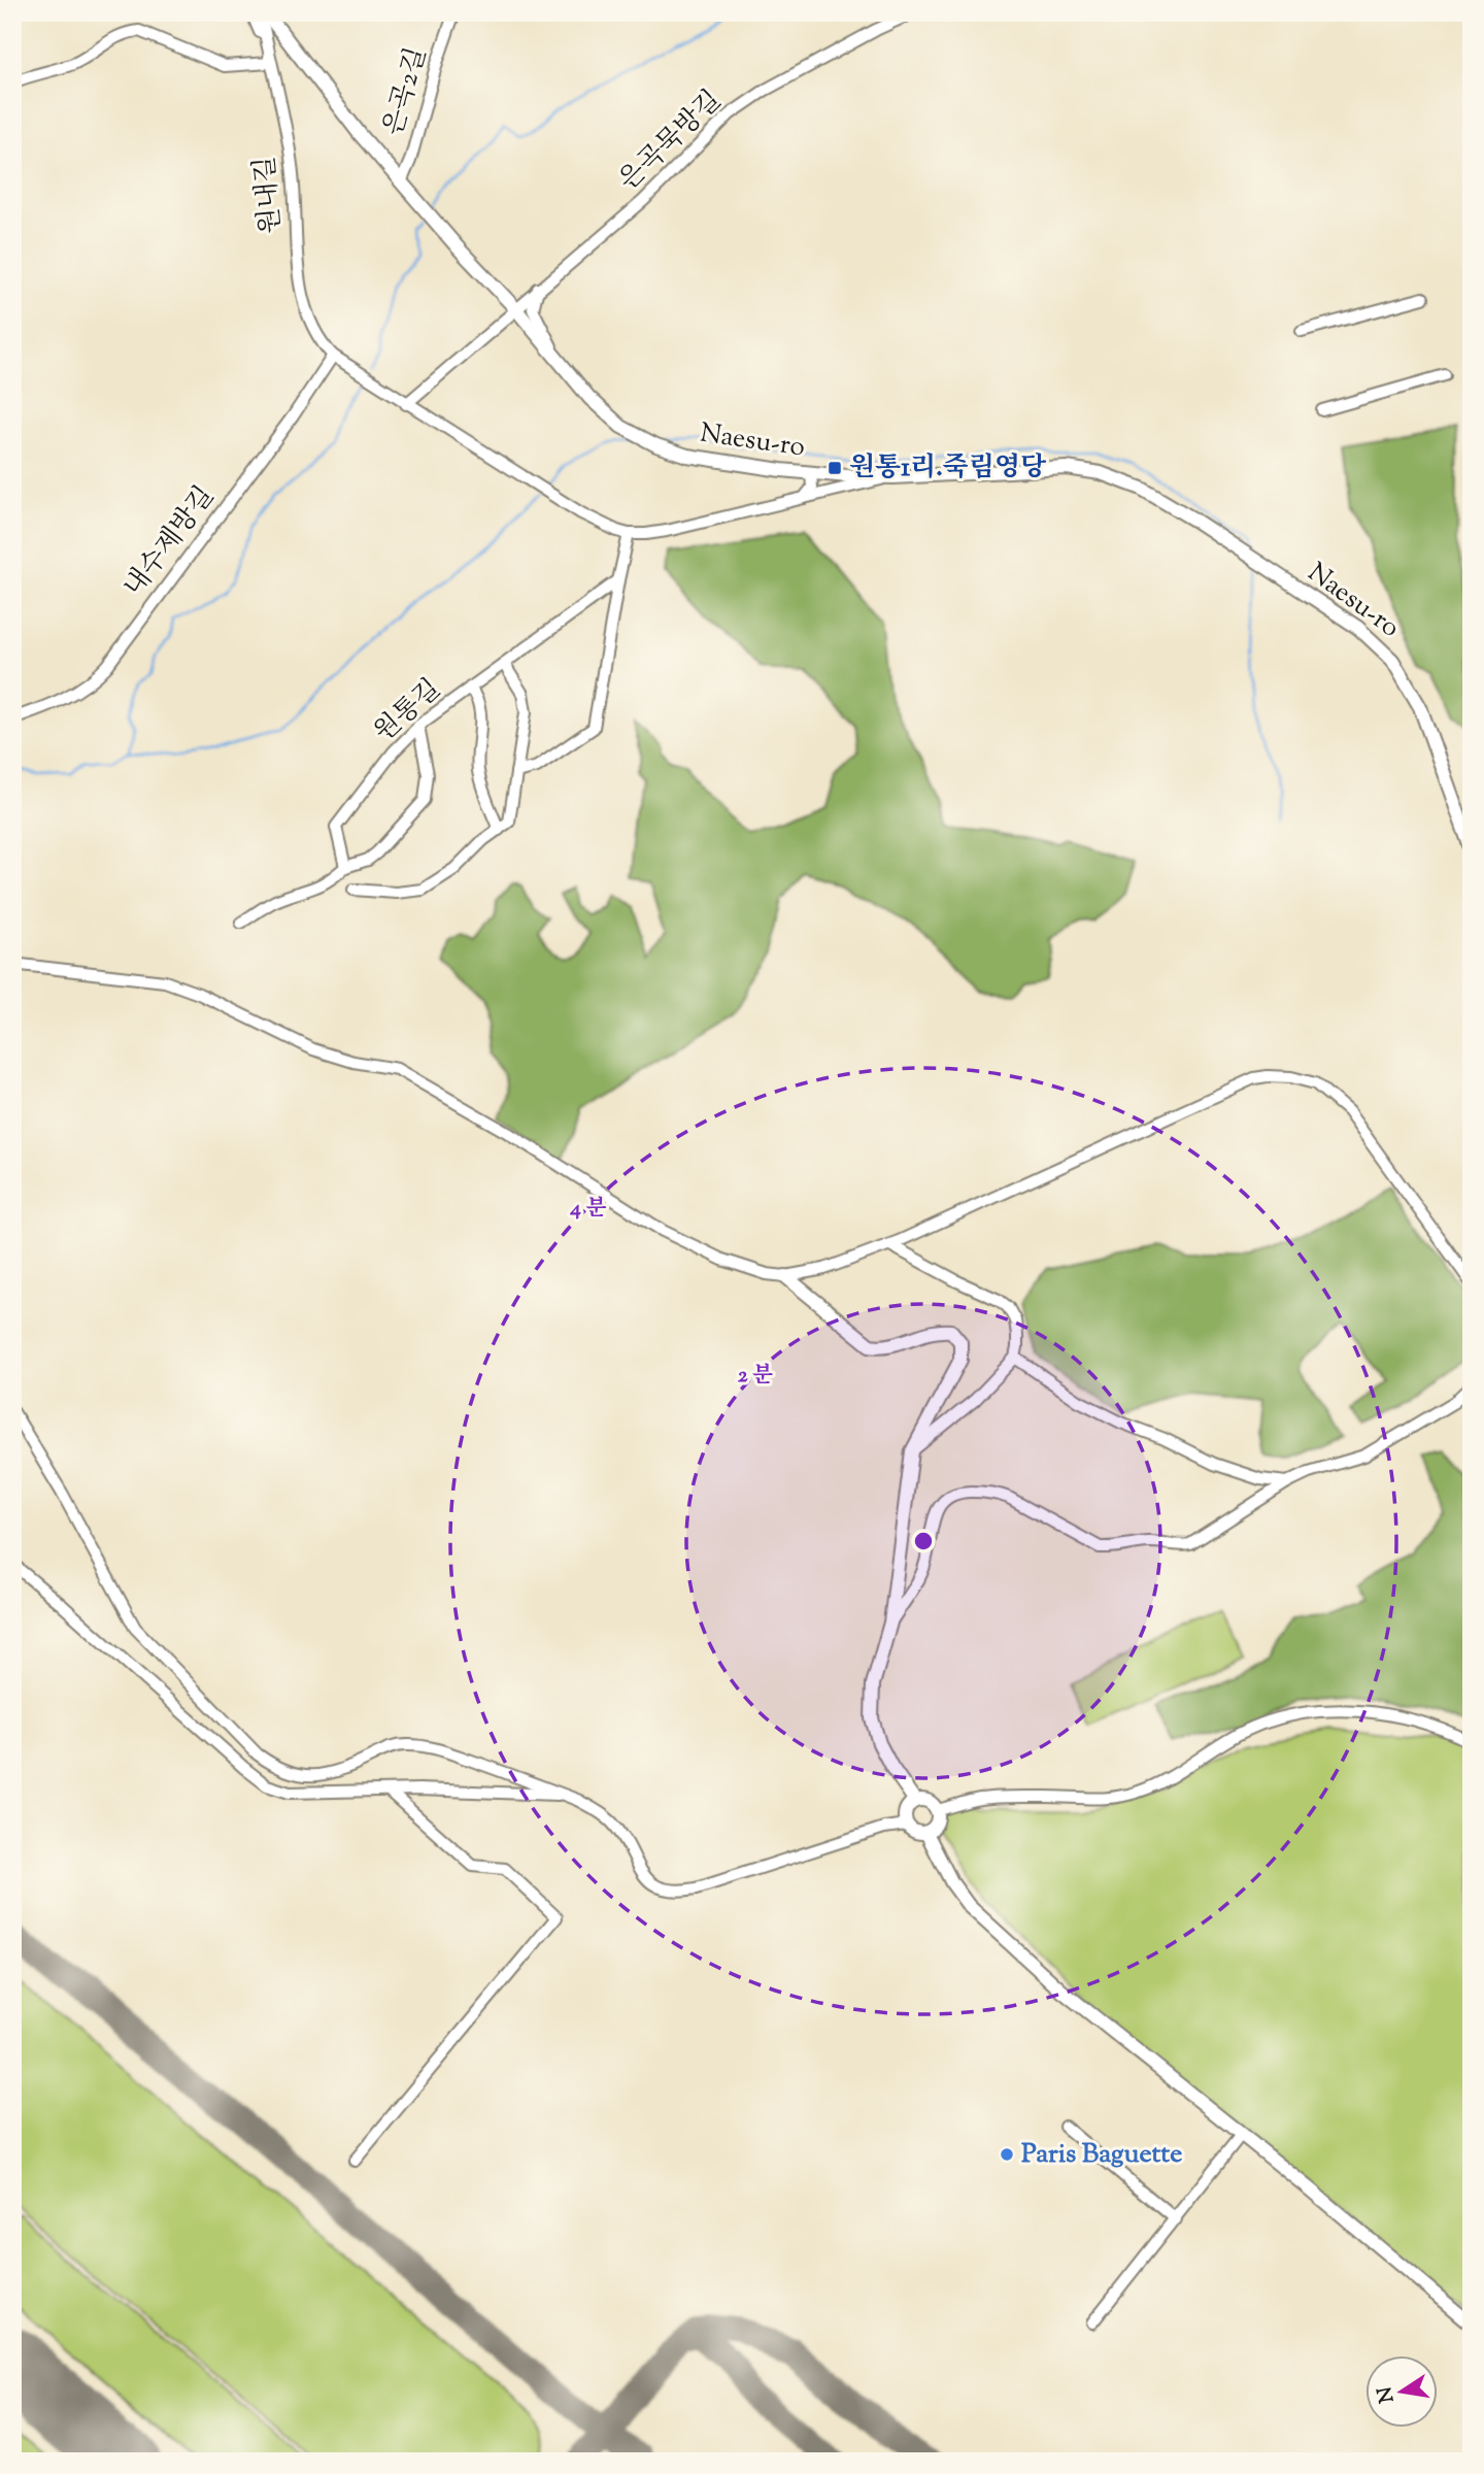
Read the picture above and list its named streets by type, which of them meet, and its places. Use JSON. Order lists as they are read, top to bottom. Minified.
{"streets":{"street":["은곡2길","은곡묵방길","원내길","Naesu-ro","내수제방길","원통길"]},"crossings":[["은곡2길","Naesu-ro"],["은곡묵방길","Naesu-ro"],["원내길","내수제방길"]],"places":{"transit":["원통1리.죽림영당"],"other":["Paris Baguette"]},"north":"left","rings":["4 분","2 분"]}
